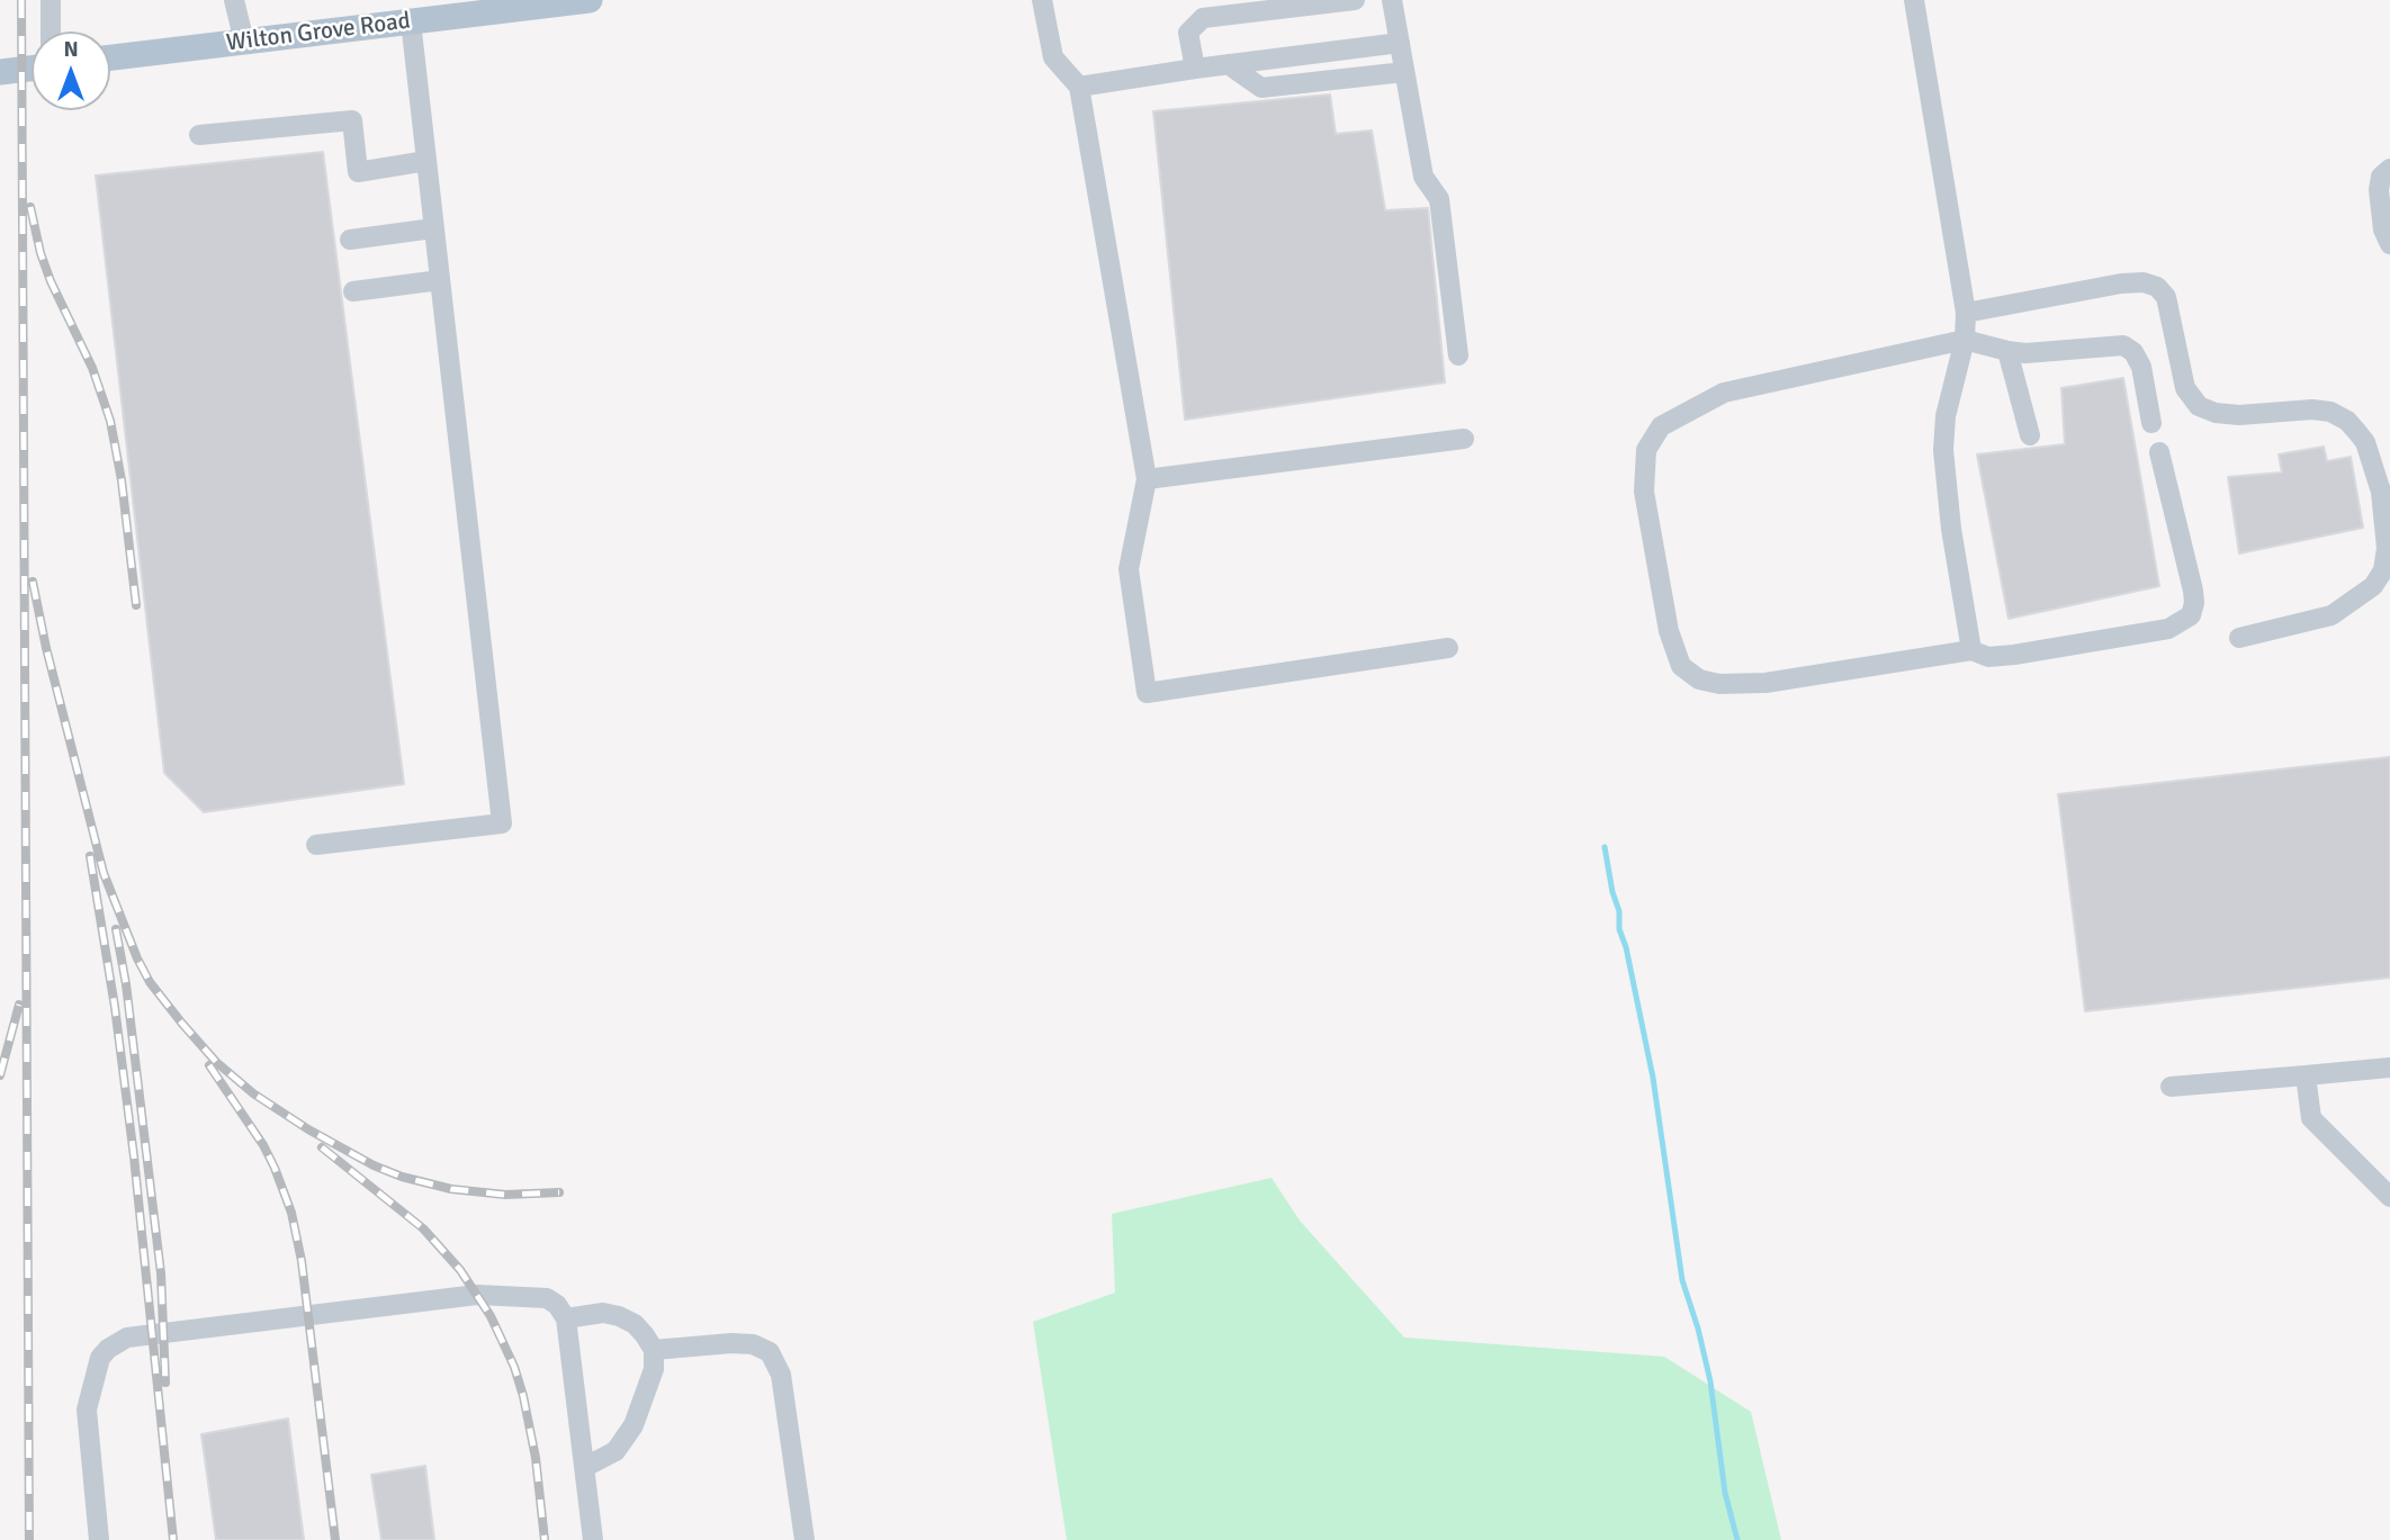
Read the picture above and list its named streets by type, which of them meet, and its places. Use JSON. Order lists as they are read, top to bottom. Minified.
{"streets":{"main road":["Wilton Grove Road"]},"north":"top"}
